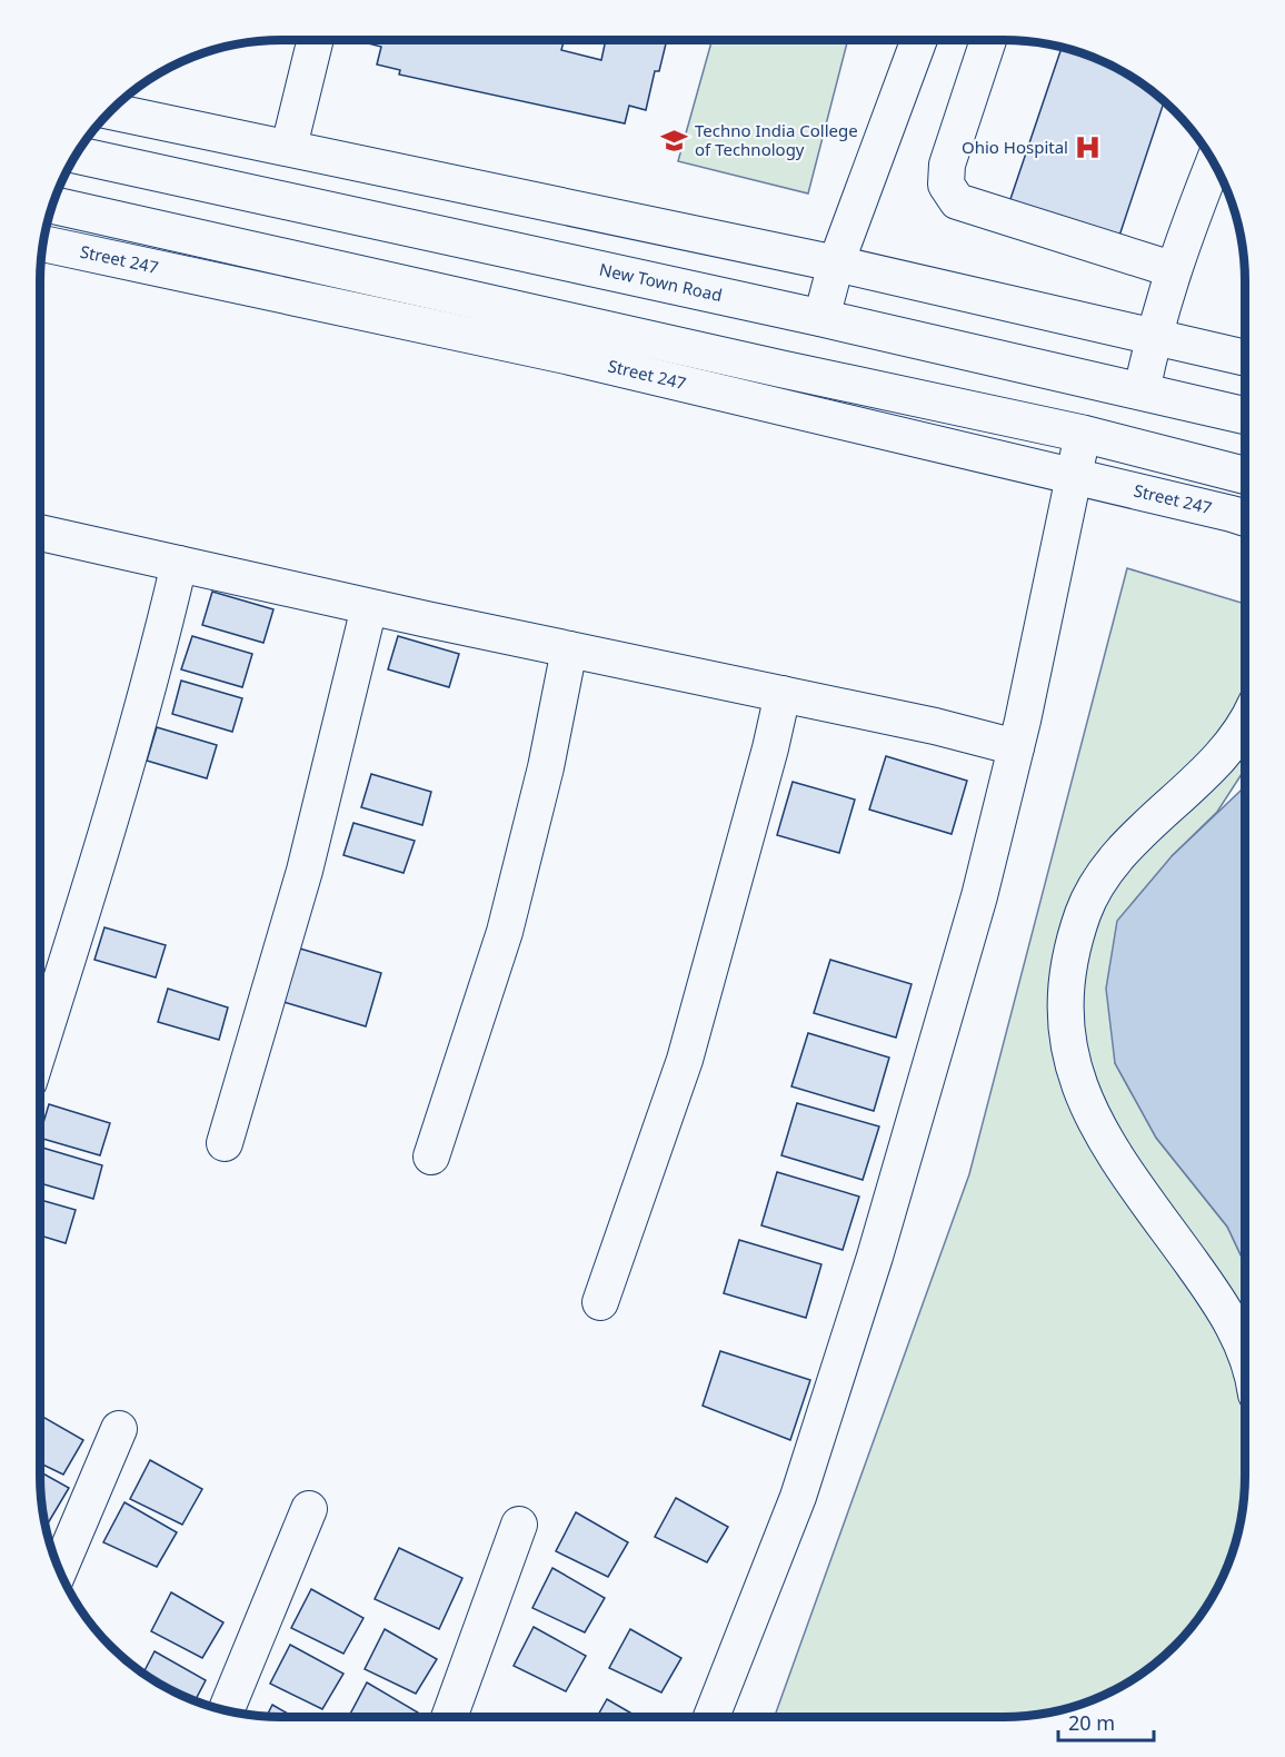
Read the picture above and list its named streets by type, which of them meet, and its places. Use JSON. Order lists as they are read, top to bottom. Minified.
{"streets":{"main road":["New Town Road"],"street":["Street 247"]},"places":{"school or university":["Techno India College of Technology"],"hospital":["Ohio Hospital"]},"scale_bar":"20 m"}
